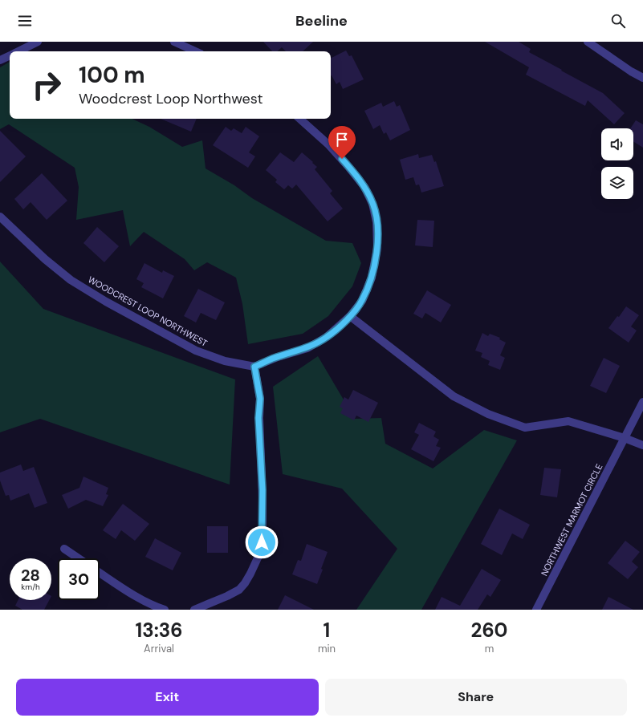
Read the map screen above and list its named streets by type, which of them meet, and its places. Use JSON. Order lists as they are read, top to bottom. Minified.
{"streets":{"street":["WOODCREST LOOP NORTHWEST","NORTHWEST MARMOT CIRCLE"]},"page":{"header":"Beeline","turn":["100 m","Woodcrest Loop Northwest"],"speed":"28 km/h","limit":"30","eta":["13:36","Arrival","1","min","260","m"],"buttons":["Exit","Share"]}}
